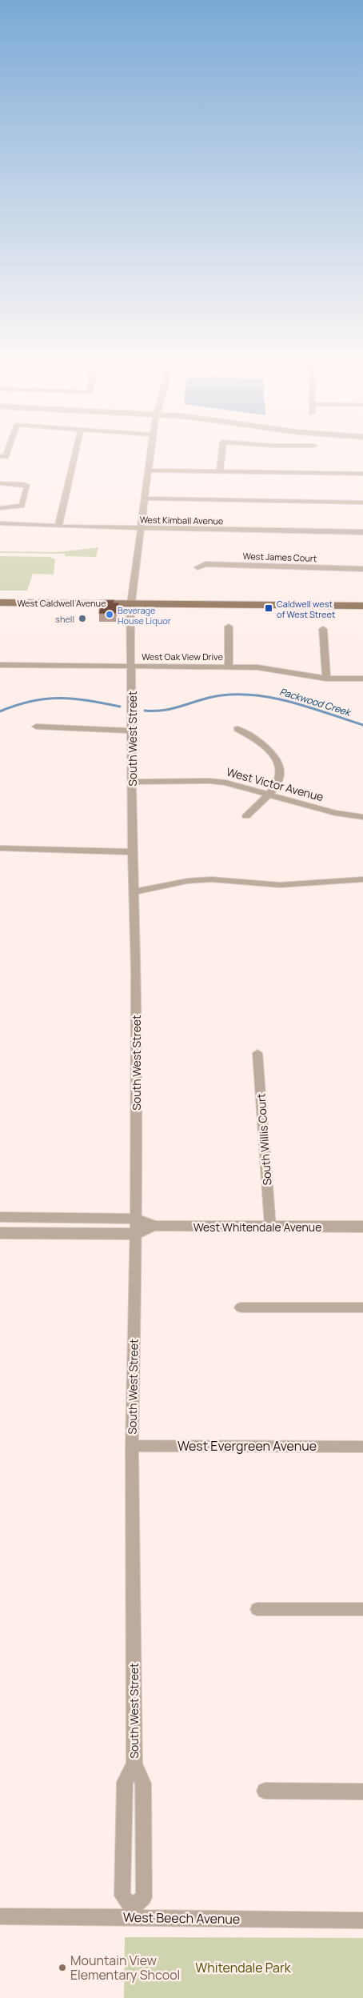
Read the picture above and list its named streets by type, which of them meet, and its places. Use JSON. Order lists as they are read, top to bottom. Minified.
{"streets":{"main road":["West Caldwell Avenue"],"street":["West Kimball Avenue","West James Court","West Oak View Drive","South West Street","West Victor Avenue","South Willis Court","West Whitendale Avenue","West Evergreen Avenue","West Beech Avenue"]},"crossings":[["West Kimball Avenue","South West Street"],["West Caldwell Avenue","South West Street"],["West Oak View Drive","South West Street"],["South West Street","West Victor Avenue"],["South West Street","West Whitendale Avenue"],["South West Street","West Evergreen Avenue"],["South West Street","West Beech Avenue"],["South Willis Court","West Whitendale Avenue"]],"water":["Packwood Creek"],"parks":["Whitendale Park"],"places":{"transit":["Caldwell west of West Street"],"other":["Beverage House Liquor","shell","Mountain View Elementary Shcool"]}}
